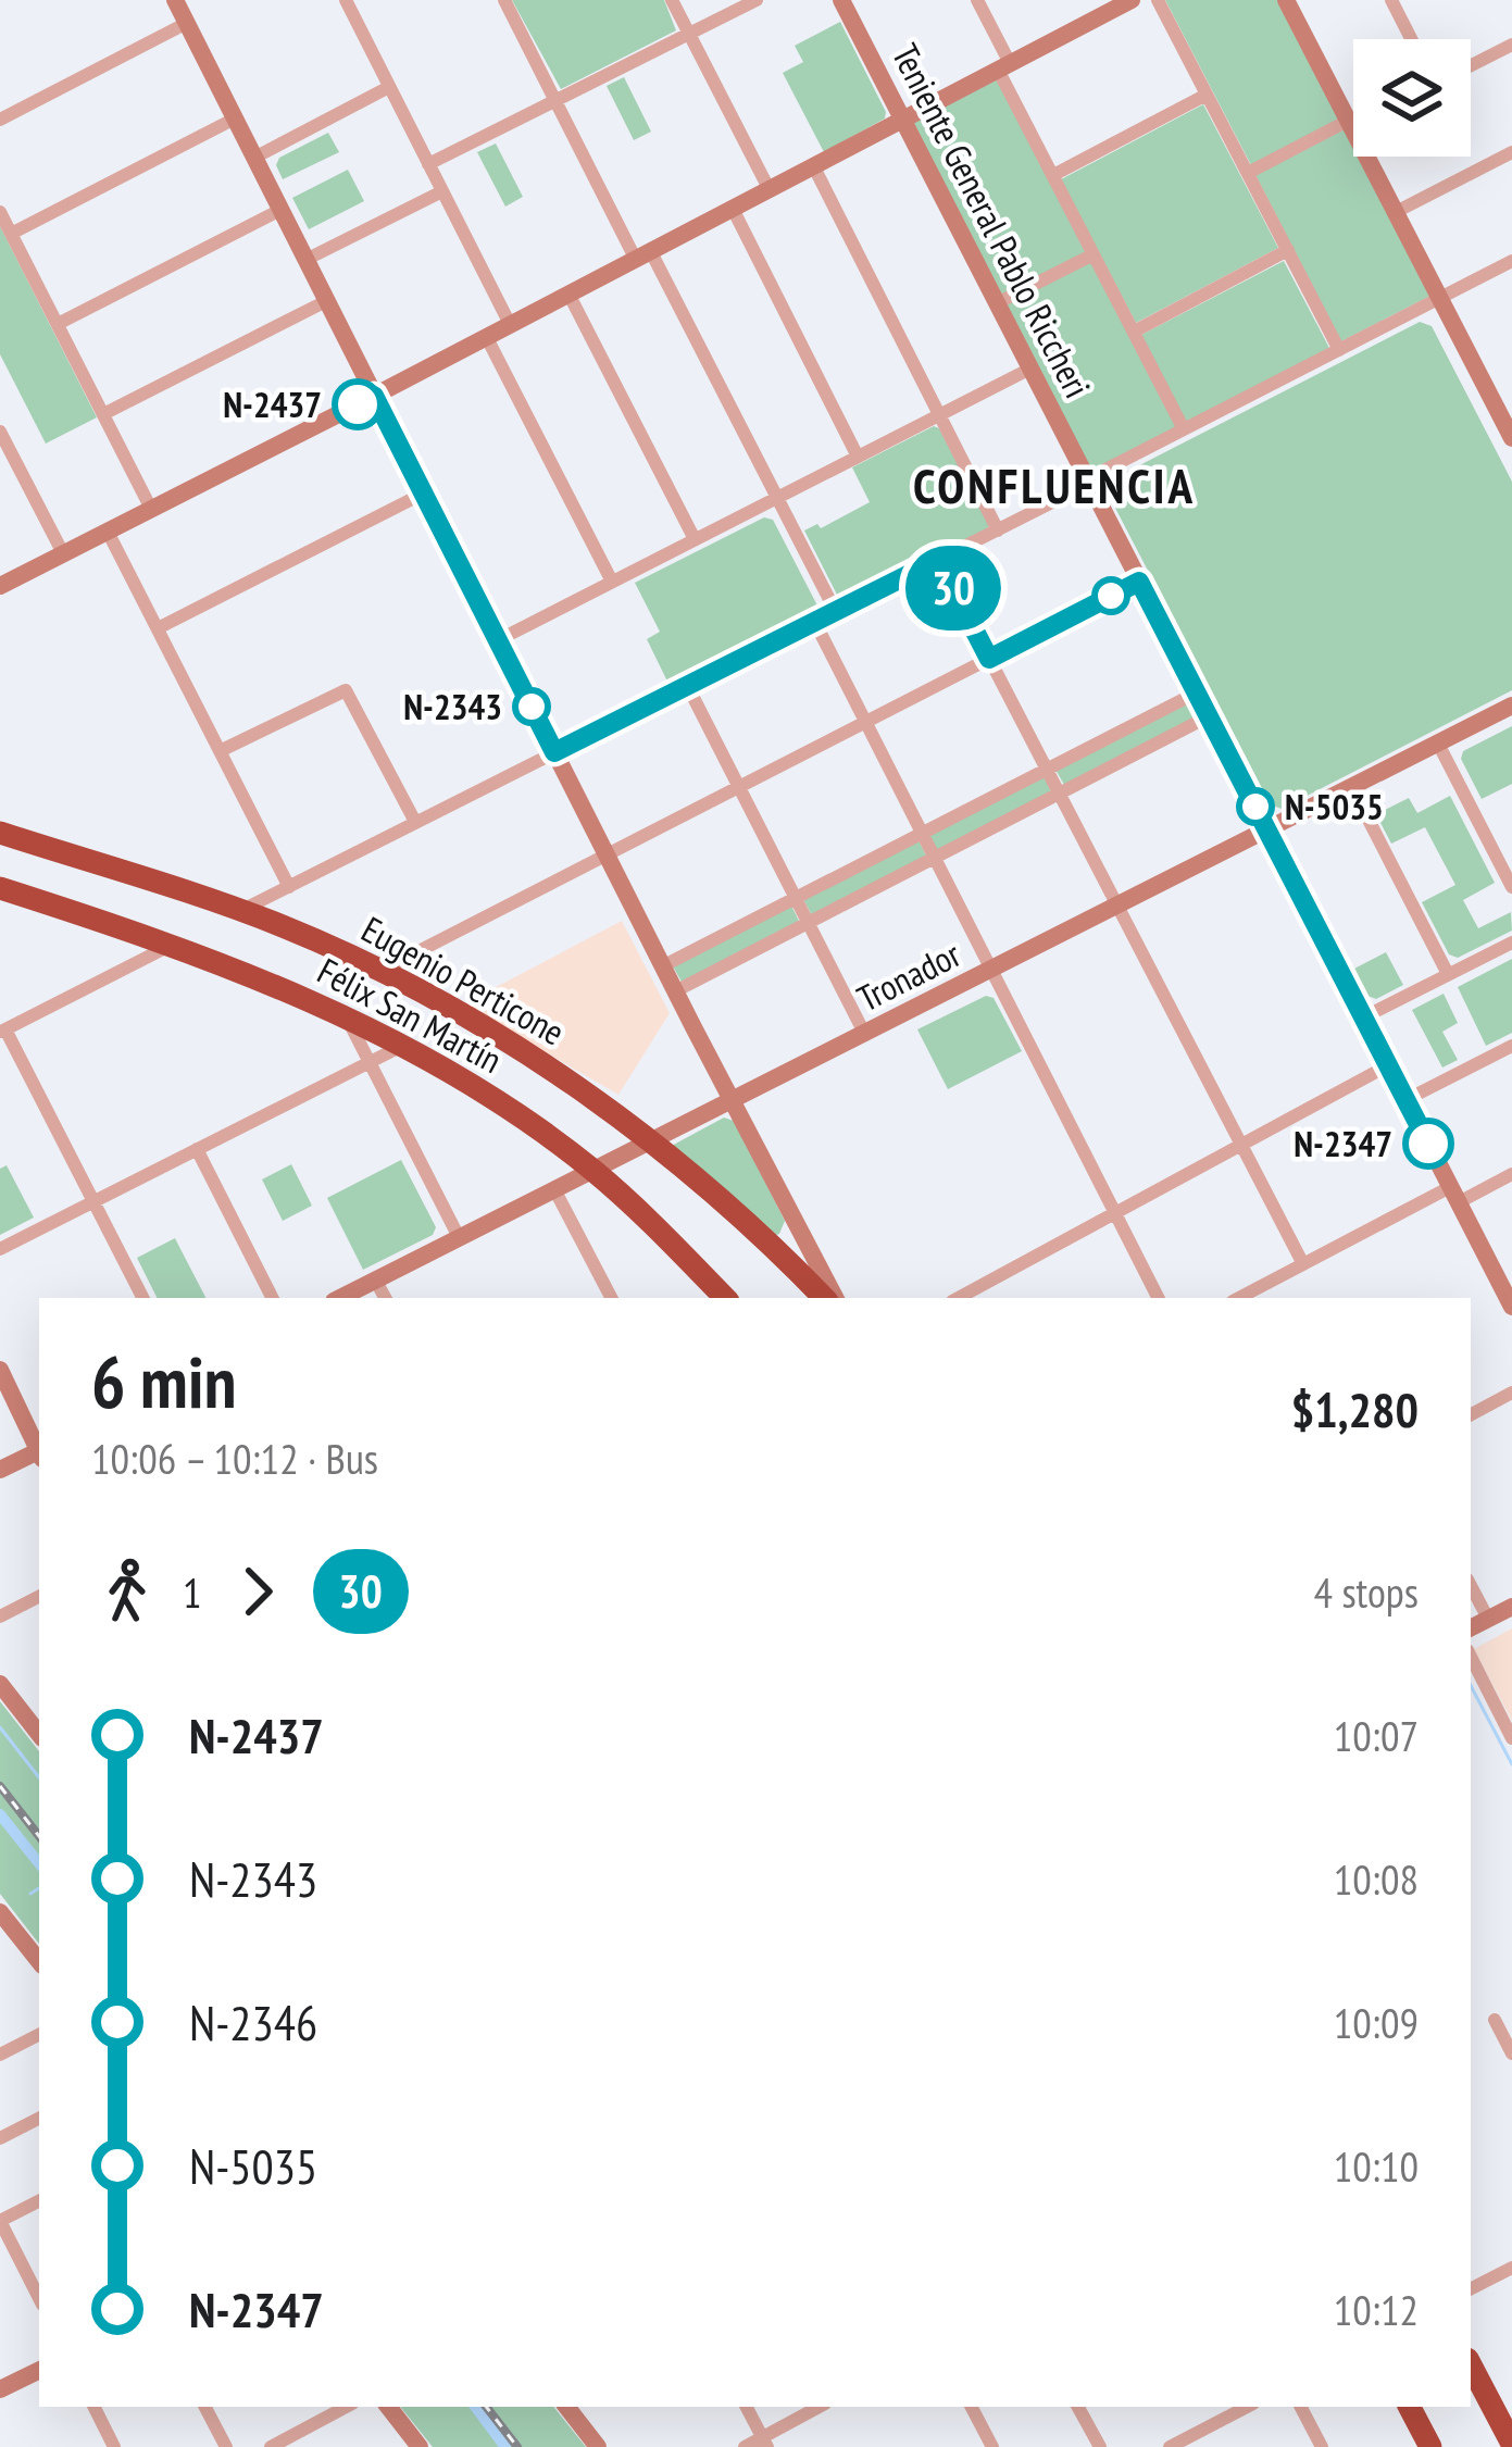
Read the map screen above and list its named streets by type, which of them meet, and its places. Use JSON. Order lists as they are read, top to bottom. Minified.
{"streets":{"highway":["Eugenio Perticone","Félix San Martín"],"street":["Teniente General Pablo Riccheri","Tronador"]},"crossings":[["Teniente General Pablo Riccheri","Tronador"],["Tronador","Eugenio Perticone"],["Tronador","Félix San Martín"]],"districts":["CONFLUENCIA"],"places":["N-2437","N-2343","N-5035","N-2347"],"lines":["bus line 30"],"page":{"on_map":"30","heading":["6 min","10:06 – 10:12 · Bus","$1,280"],"legs":["1","30","4 stops"],"list":[{"name":"N-2437","value":"10:07"},{"name":"N-2343","value":"10:08"},{"name":"N-2346","value":"10:09"},{"name":"N-5035","value":"10:10"},{"name":"N-2347","value":"10:12"}]}}
